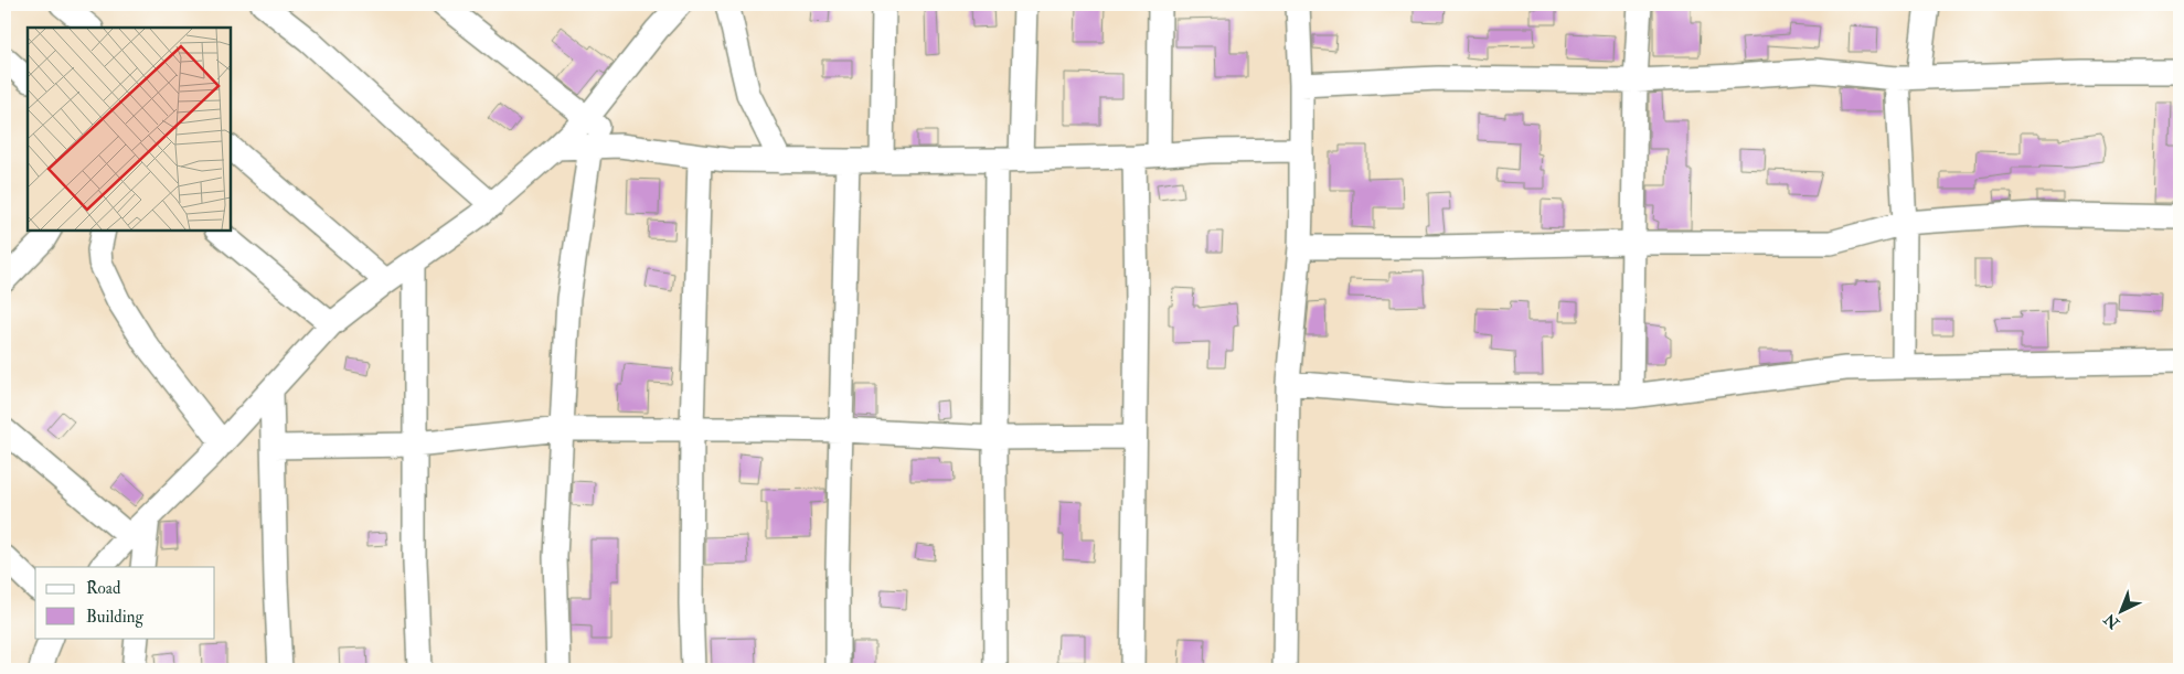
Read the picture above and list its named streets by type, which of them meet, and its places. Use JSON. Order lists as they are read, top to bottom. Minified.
{"legend":["Road","Building"],"north":"bottom left"}
